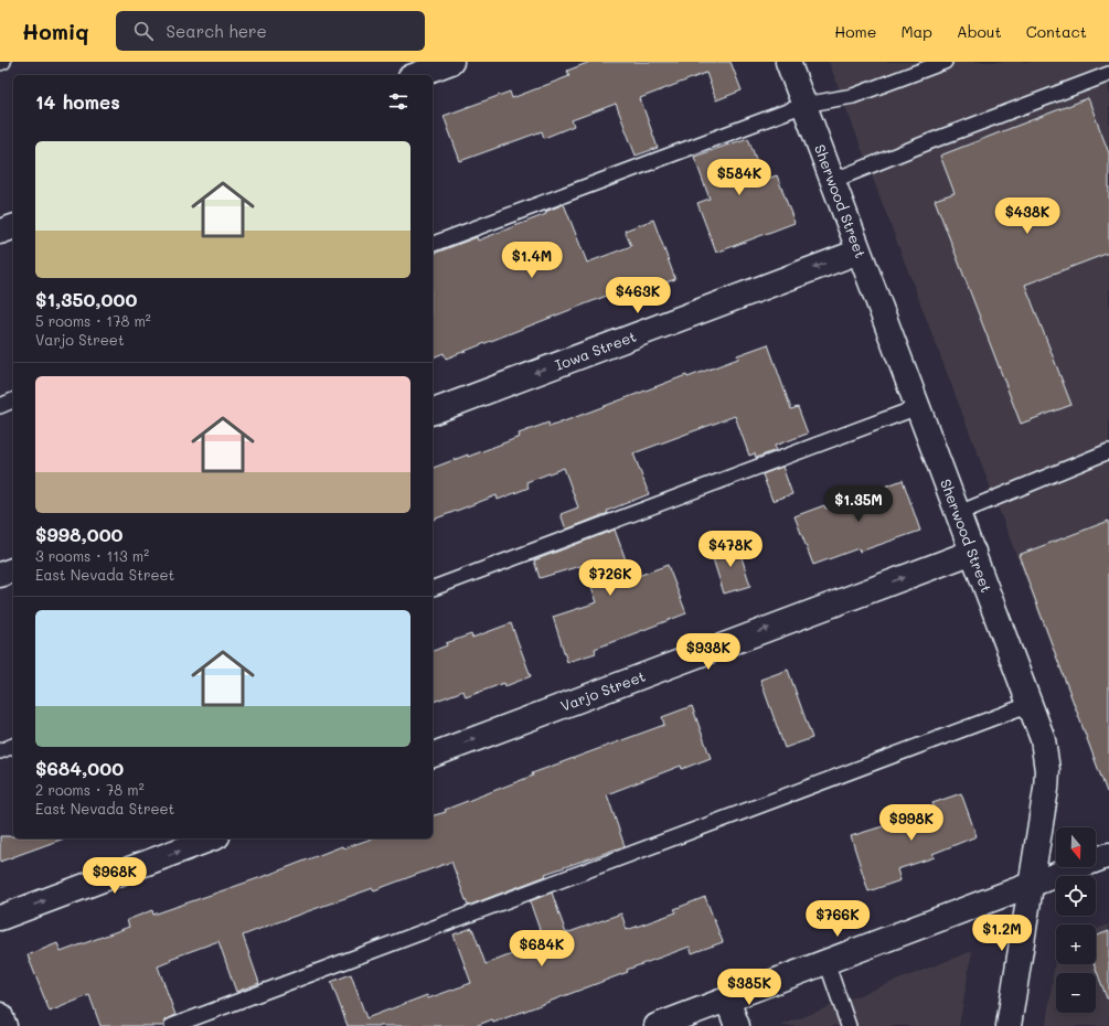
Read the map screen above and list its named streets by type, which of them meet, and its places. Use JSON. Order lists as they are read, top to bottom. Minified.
{"streets":{"street":["Sherwood Street","Iowa Street","Varjo Street"]},"crossings":[["Sherwood Street","Iowa Street"],["Sherwood Street","Varjo Street"]],"one_way":["Iowa Street","Varjo Street"],"north":"bottom","page":{"header":"Homiq","search":"Search here","nav":["Home","Map","About","Contact"],"heading":"14 homes","list":[{"name":"$1,350,000","note":"5 rooms · 178 m² · Varjo Street"},{"name":"$998,000","note":"3 rooms · 113 m² · East Nevada Street"},{"name":"$684,000","note":"2 rooms · 78 m² · East Nevada Street"}],"price":["$584K","$438K","$1.4M","$463K","$1.35M","$478K","$726K","$938K","$998K","$968K","$766K","$1.2M","$684K","$385K"],"map_buttons":["+","−"]}}
